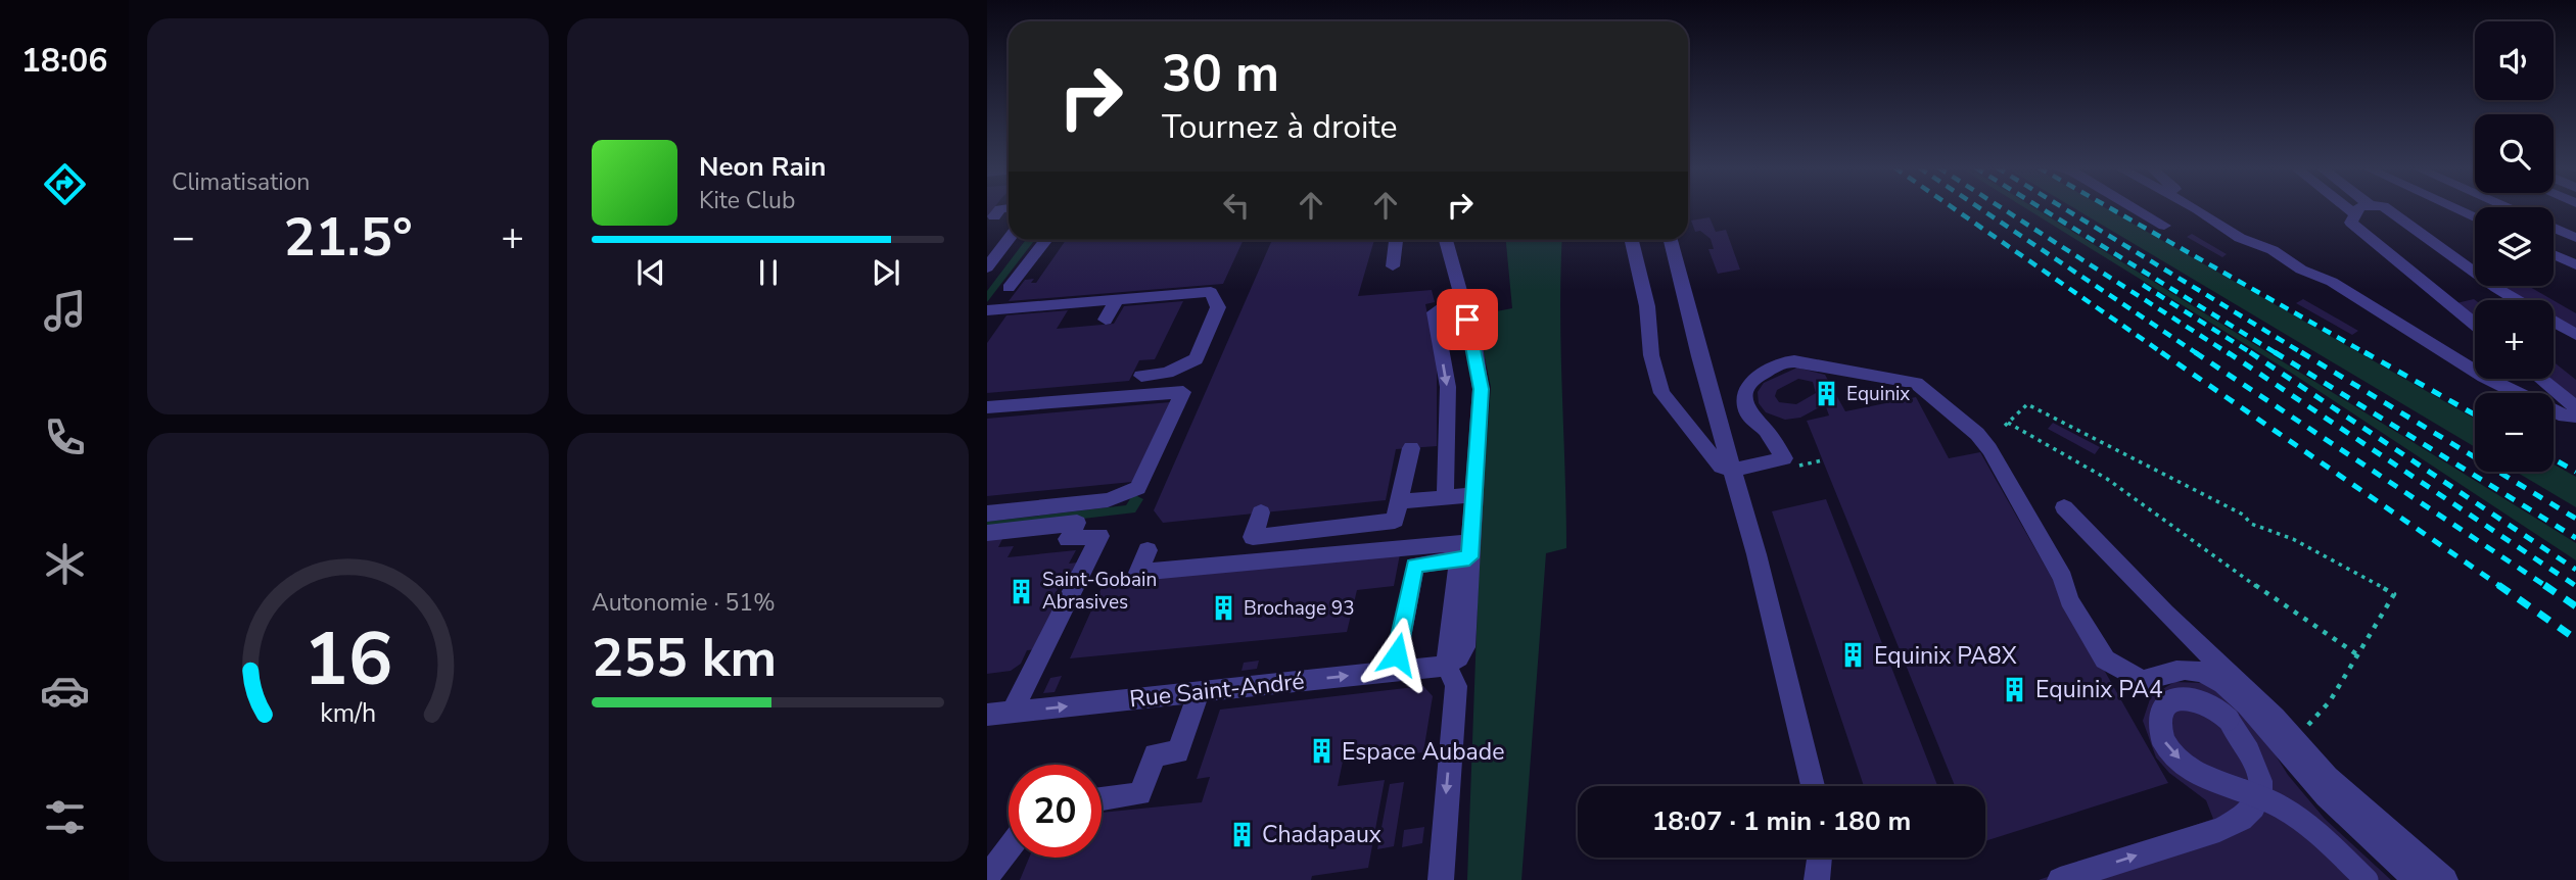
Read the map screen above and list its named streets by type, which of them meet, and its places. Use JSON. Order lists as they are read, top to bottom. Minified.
{"streets":{"street":["Rue Saint-André"]},"one_way":["Rue Saint-André"],"places":{"building":["Equinix","Saint-Gobain Abrasives","Brochage 93","Equinix PA8X","Equinix PA4","Espace Aubade","Chadapaux"]},"page":{"tabs":"18:06","tile":["Climatisation",["Autonomie · 51%","255 km"]],"map_buttons":["+","−"],"turn":["30 m","Tournez à droite"],"song":["Neon Rain","Kite Club"],"heat":["−","21.5°","+"],"limit":"20","trip":"18:07 · 1 min · 180 m","gauge":["16","km/h"]}}
